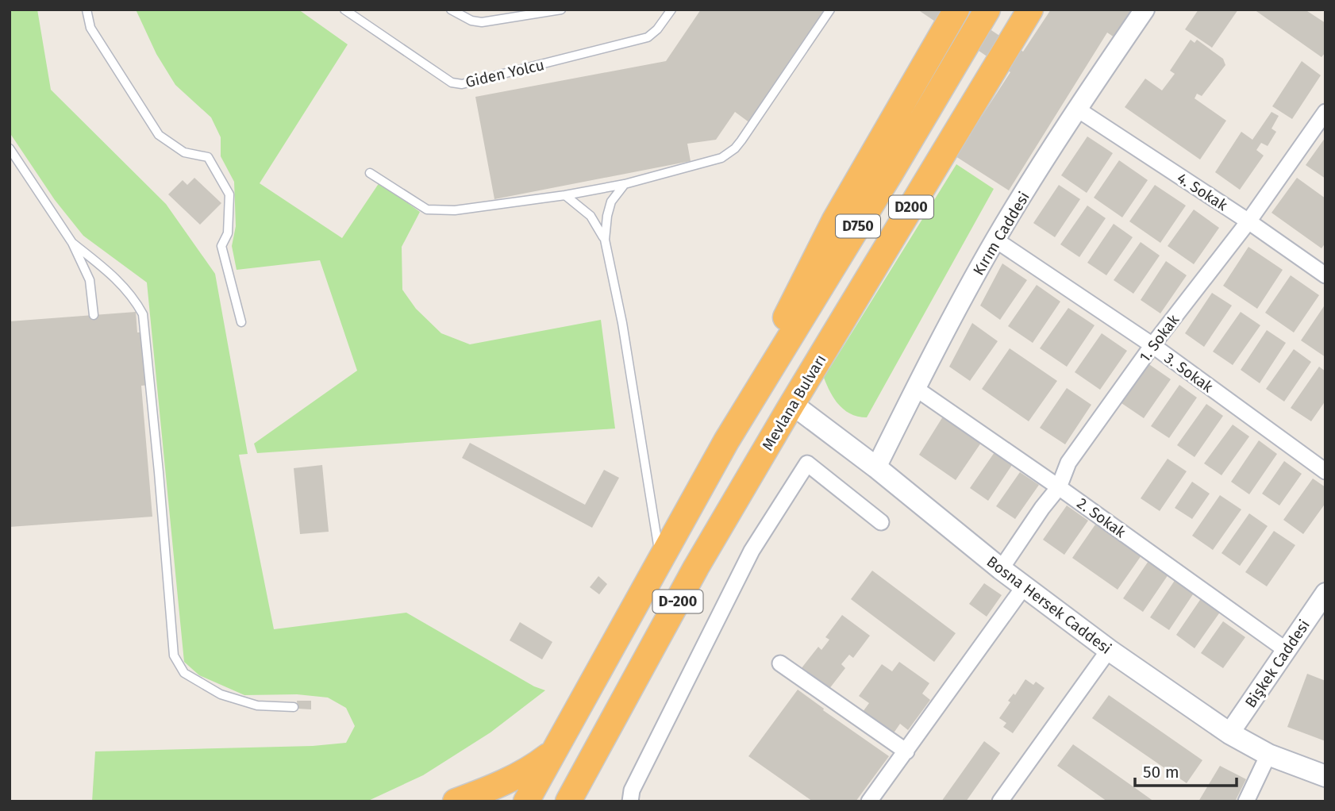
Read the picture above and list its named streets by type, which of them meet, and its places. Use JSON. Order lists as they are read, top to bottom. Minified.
{"streets":{"highway":["D200","D750","Mevlana Bulvarı","D-200"],"main road":["Bosna Hersek Caddesi"],"street":["4. Sokak","Kırım Caddesi","1. Sokak","3. Sokak","2. Sokak","Bişkek Caddesi"],"lane":["Giden Yolcu"]},"crossings":[["4. Sokak","Kırım Caddesi"],["4. Sokak","1. Sokak"],["D750","D-200"],["Kırım Caddesi","3. Sokak"],["Kırım Caddesi","2. Sokak"],["Kırım Caddesi","Bosna Hersek Caddesi"],["1. Sokak","3. Sokak"],["1. Sokak","2. Sokak"],["1. Sokak","Bosna Hersek Caddesi"],["Mevlana Bulvarı","Bosna Hersek Caddesi"],["2. Sokak","Bişkek Caddesi"],["Bosna Hersek Caddesi","Bişkek Caddesi"]],"scale_bar":"50 m"}
